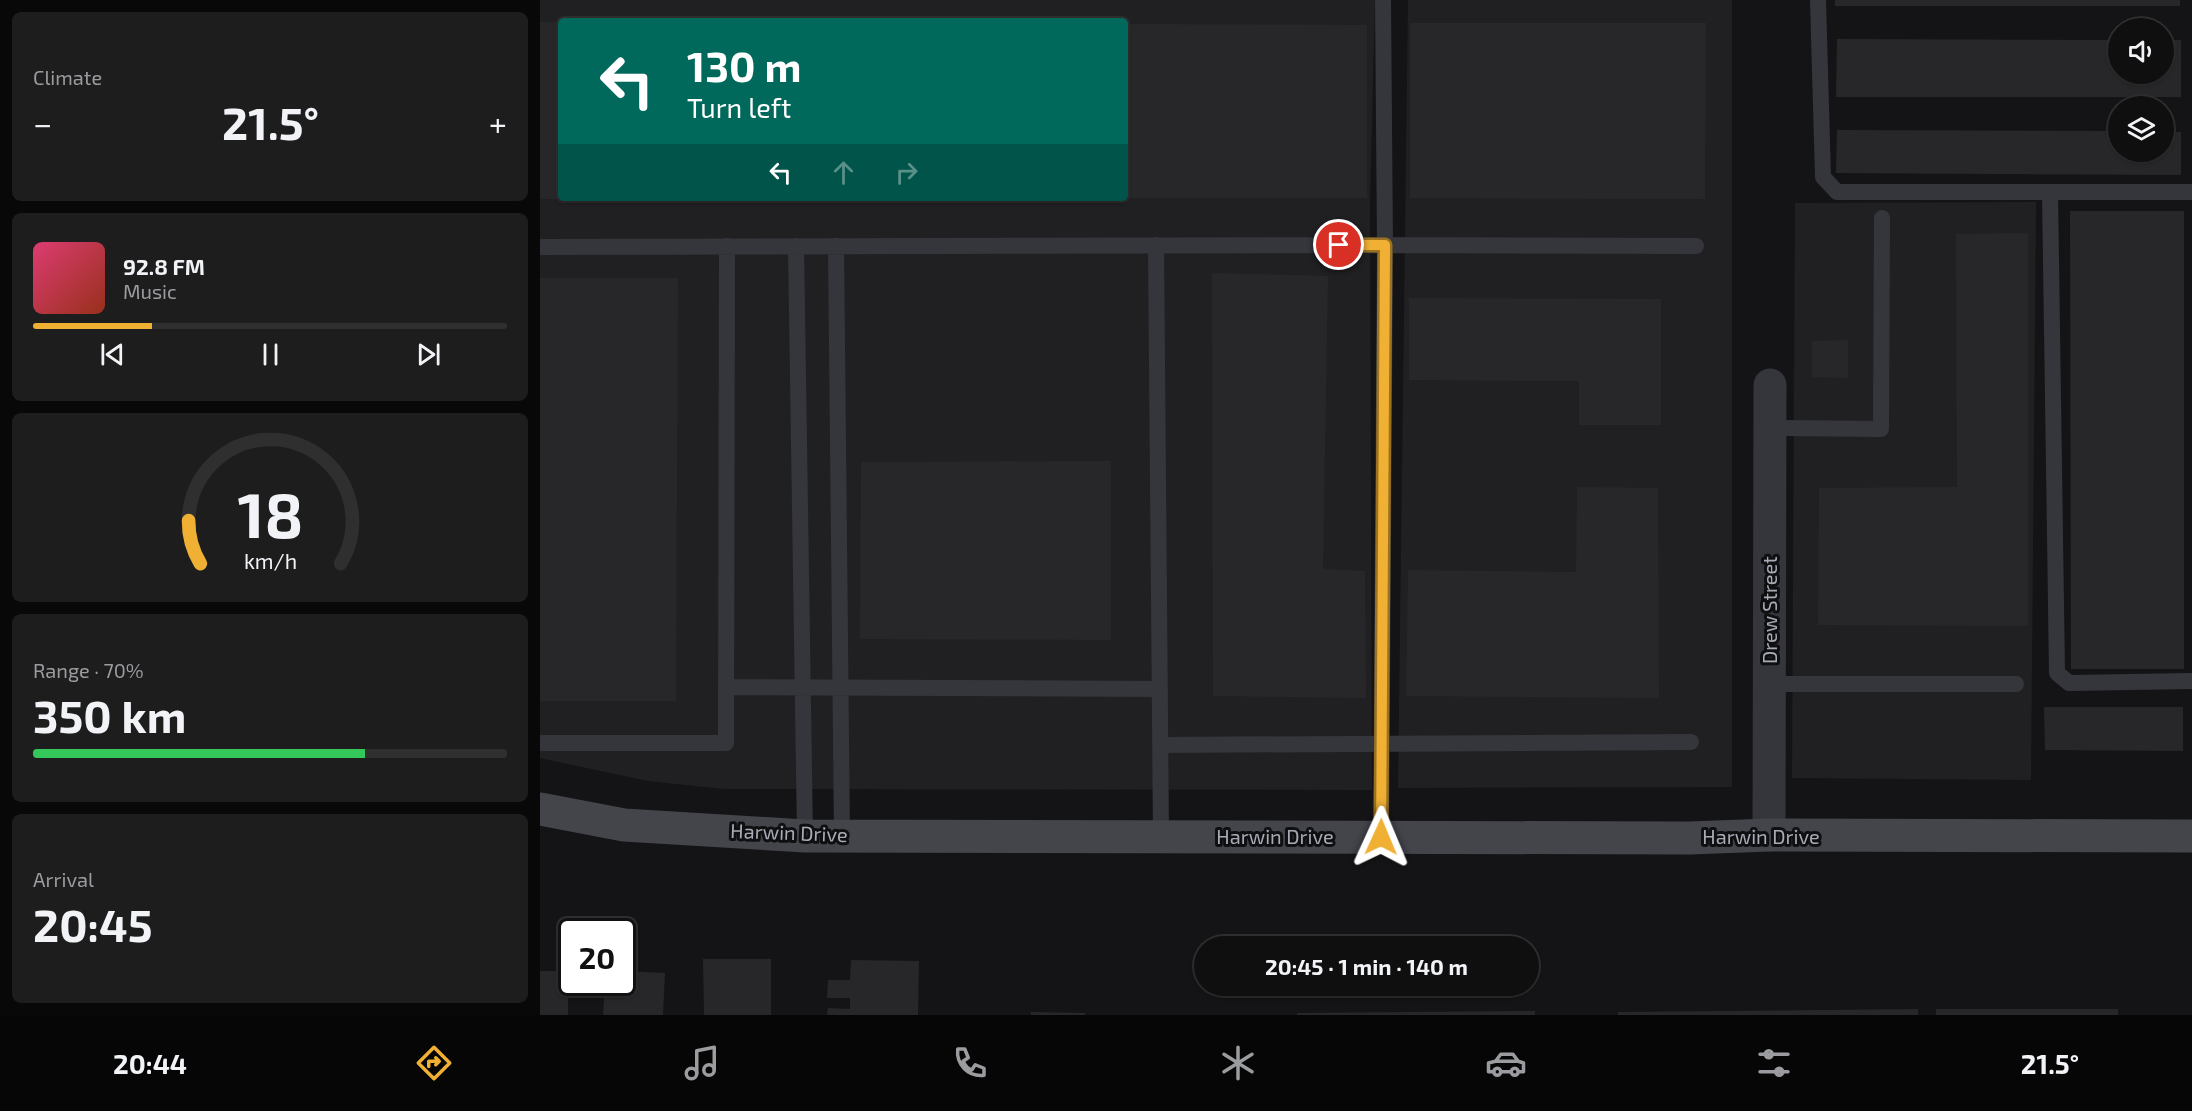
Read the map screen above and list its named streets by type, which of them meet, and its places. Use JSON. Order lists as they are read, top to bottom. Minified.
{"streets":{"main road":["Harwin Drive"],"street":["Drew Street"]},"crossings":[["Drew Street","Harwin Drive"]],"page":{"tile":["Climate",["Range · 70%","350 km"],["Arrival","20:45"]],"turn":["130 m","Turn left"],"heat":["−","21.5°","+"],"song":["92.8 FM","Music"],"limit":"20","trip":"20:45 · 1 min · 140 m","tabs":["20:44","21.5°"],"gauge":["18","km/h"]}}
